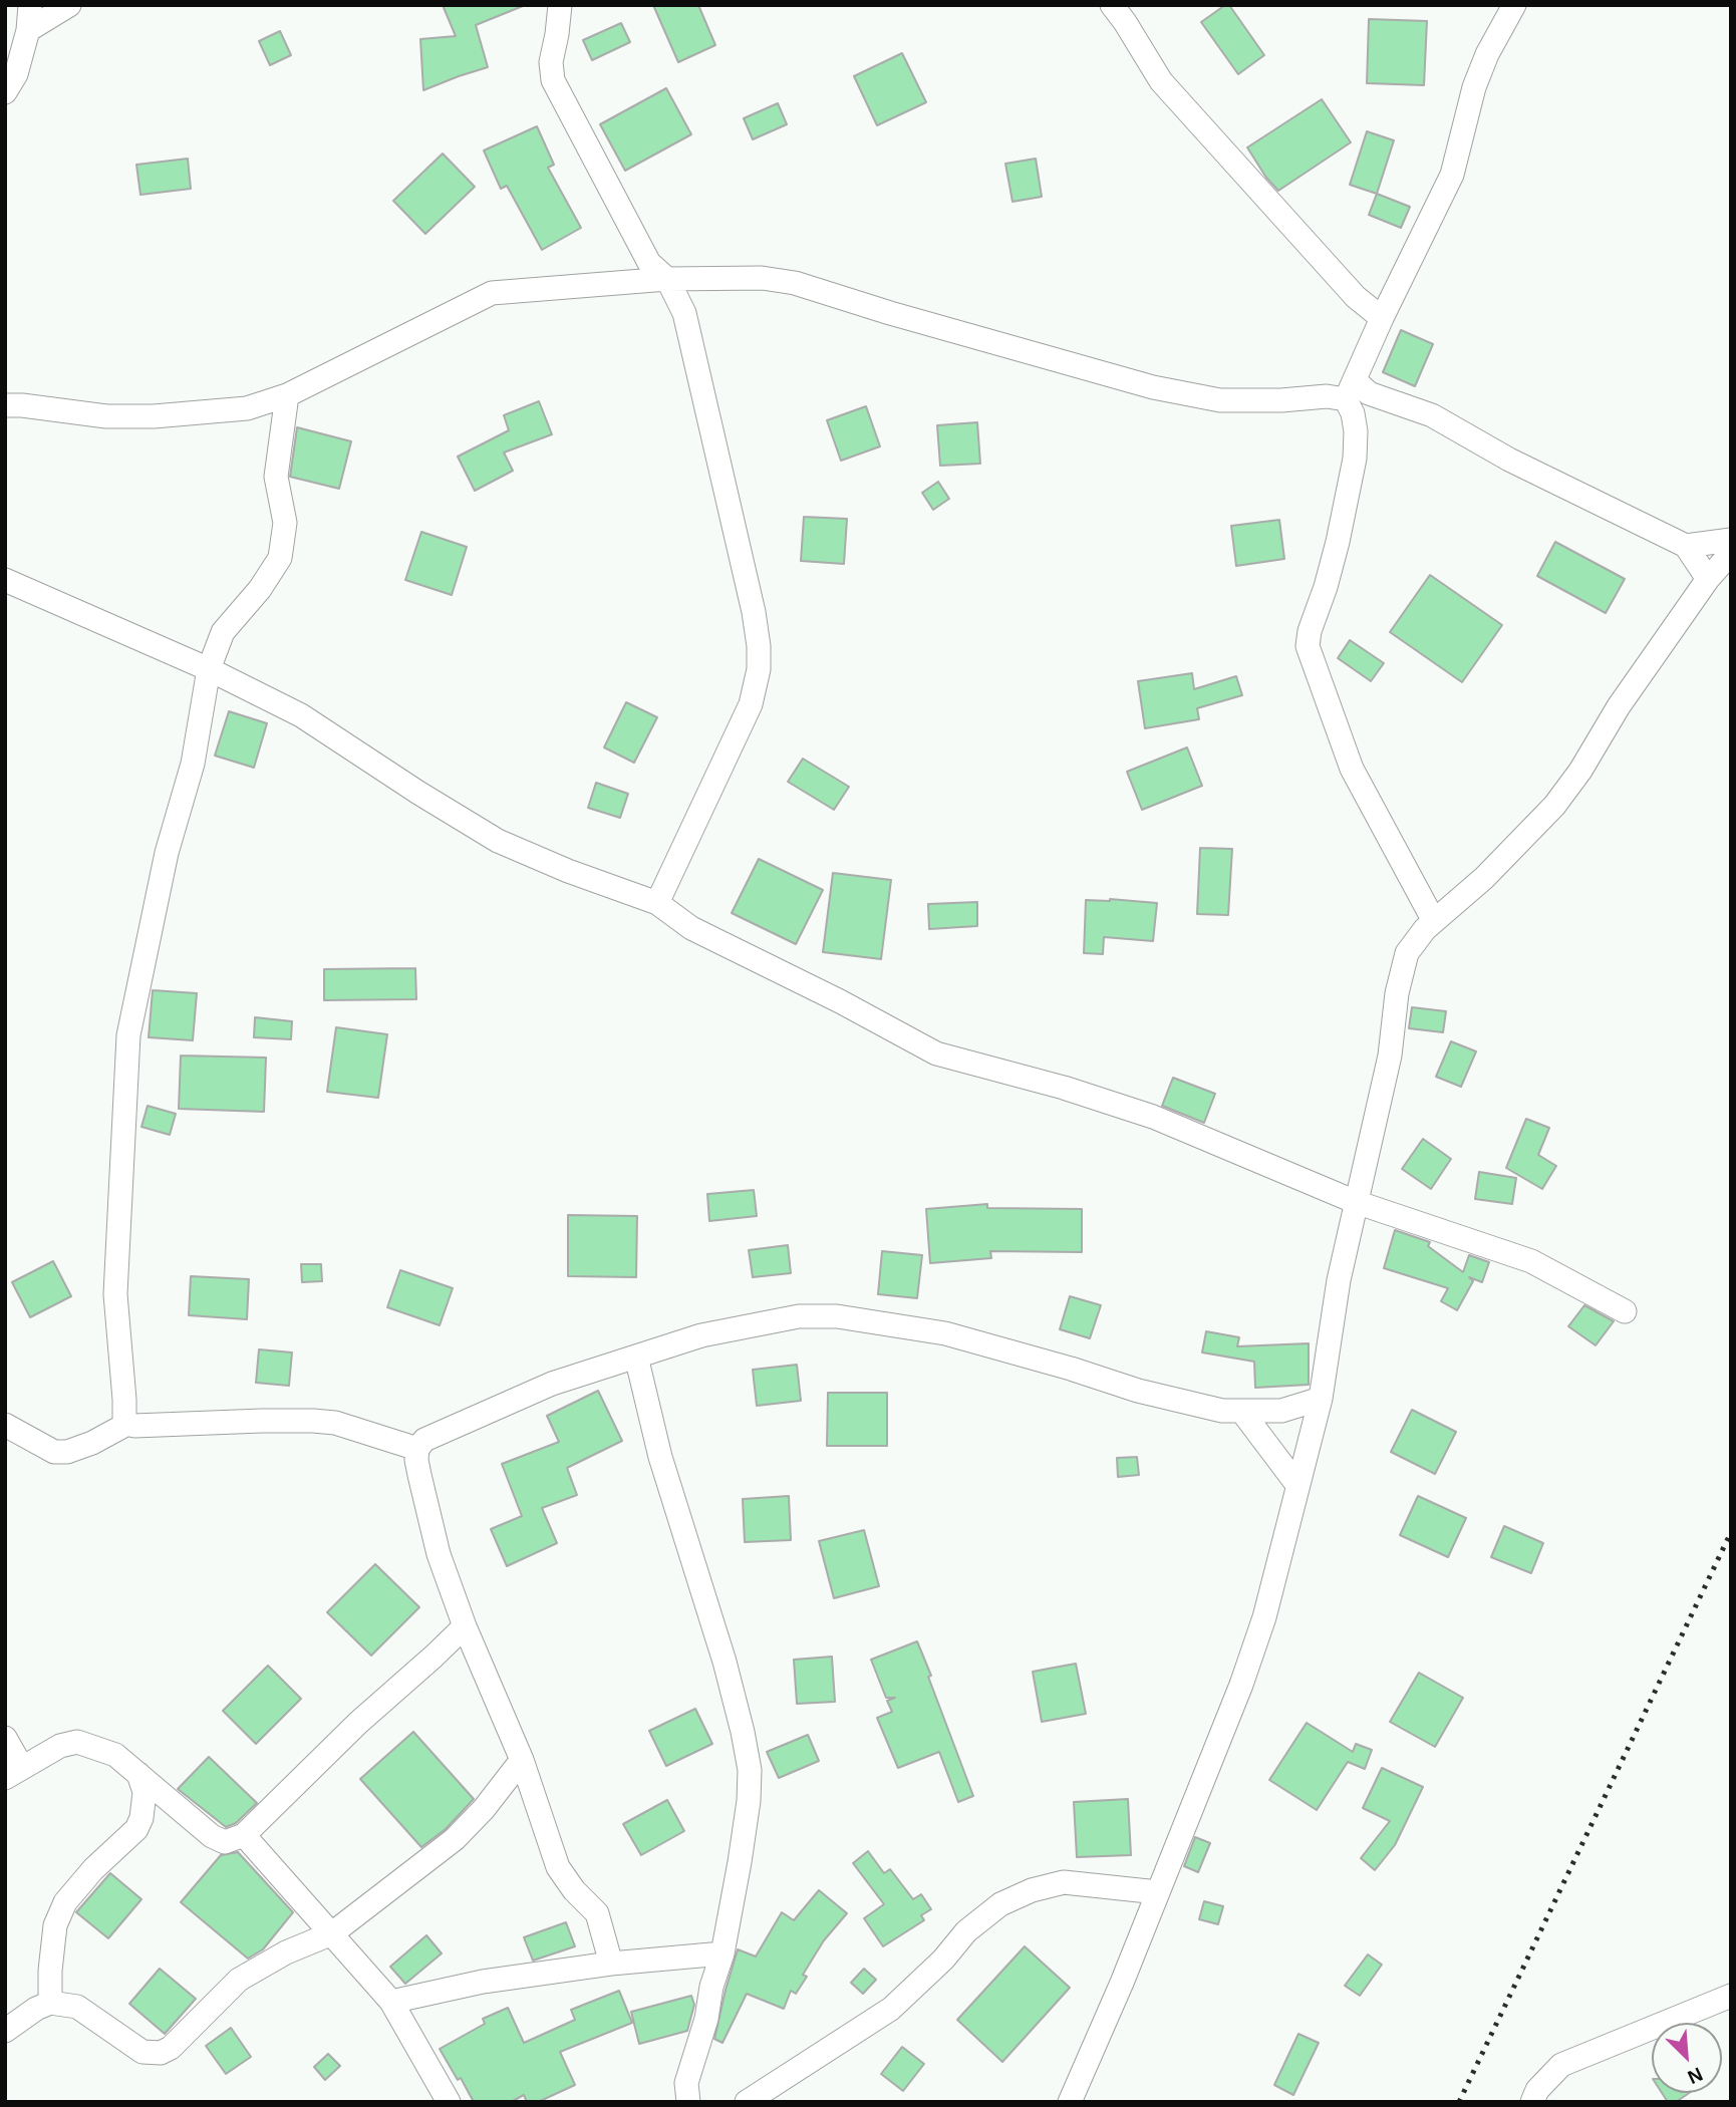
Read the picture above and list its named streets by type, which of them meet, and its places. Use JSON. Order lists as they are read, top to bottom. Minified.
{"north":"bottom right"}
